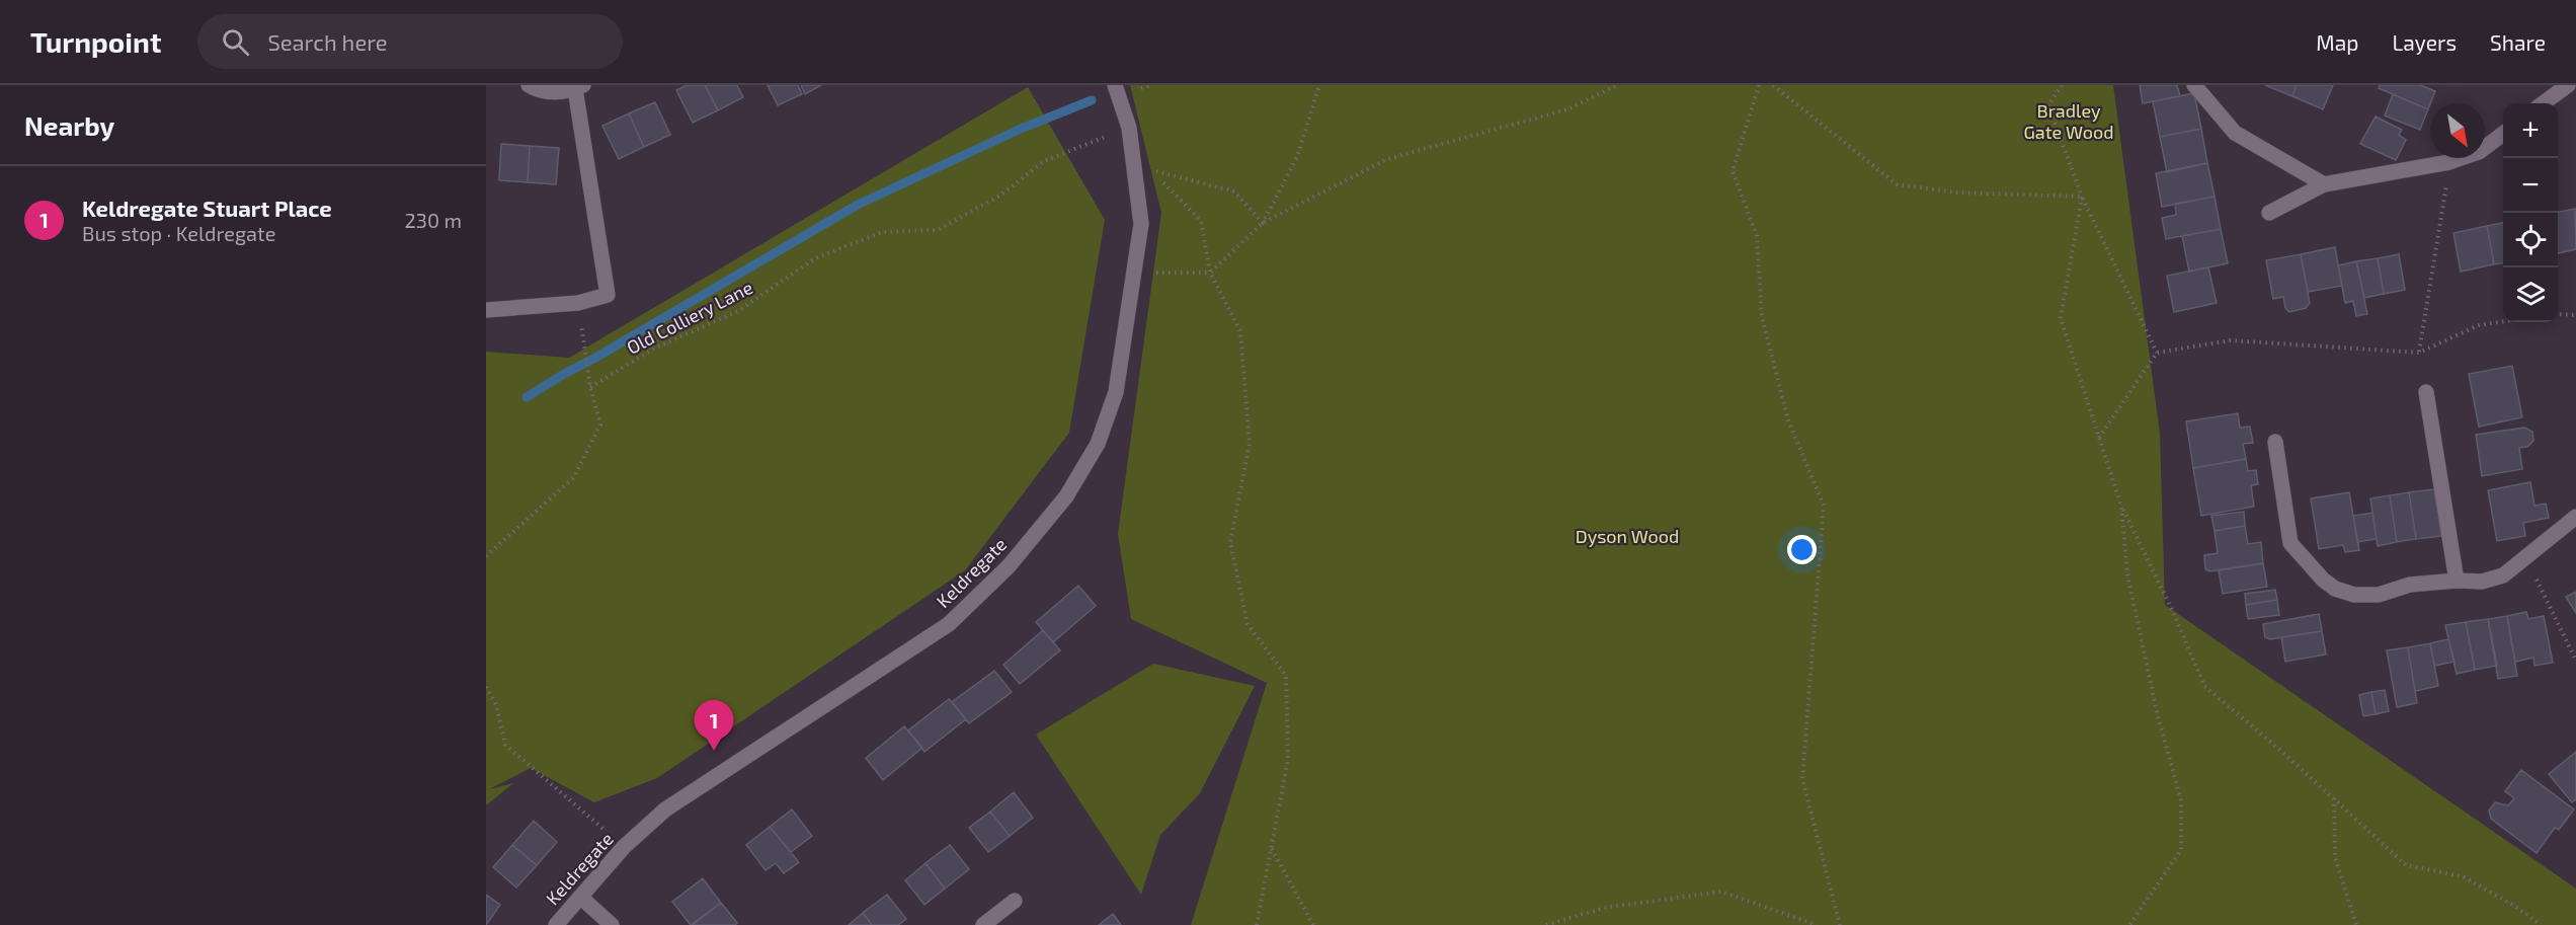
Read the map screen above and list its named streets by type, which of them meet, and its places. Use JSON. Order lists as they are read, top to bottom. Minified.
{"streets":{"street":["Keldregate"],"path":["Old Colliery Lane"]},"crossings":[["Old Colliery Lane","Keldregate"]],"parks":["Bradley Gate Wood","Dyson Wood"],"north":"bottom right","page":{"header":"Turnpoint","search":"Search here","nav":["Map","Layers","Share"],"heading":"Nearby","map_buttons":["+","−"],"list":[{"mark":"1","name":"Keldregate Stuart Place","note":"Bus stop · Keldregate","value":"230 m"}],"pins":"1"}}
